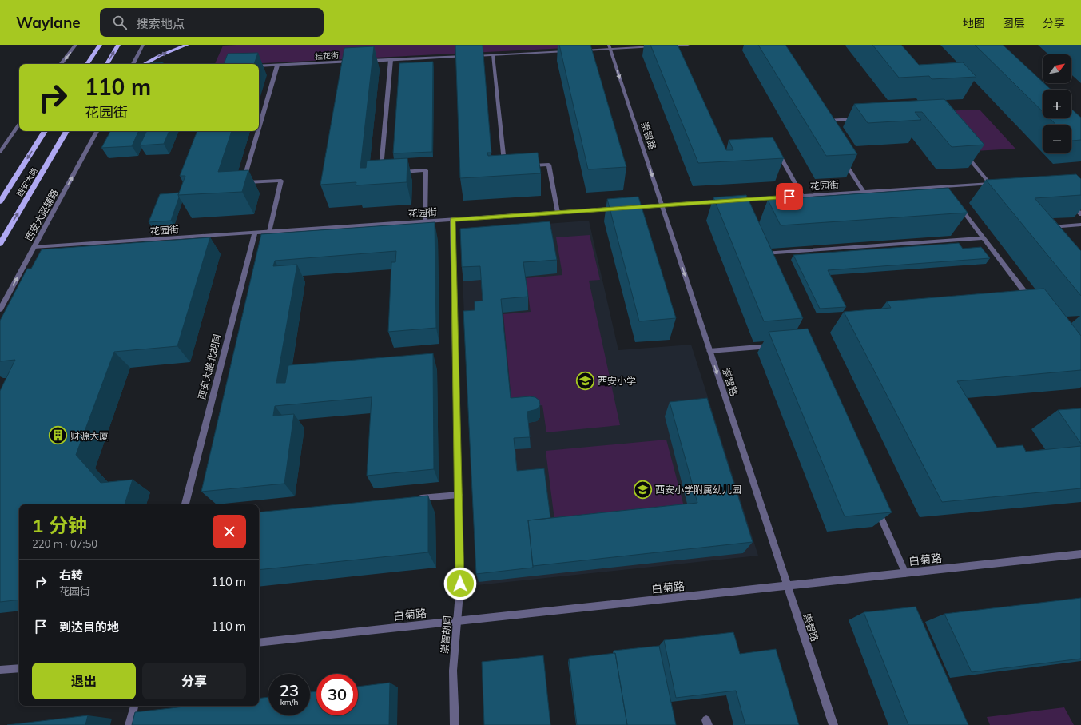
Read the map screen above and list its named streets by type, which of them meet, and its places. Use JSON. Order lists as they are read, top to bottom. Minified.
{"streets":{"main road":["西安大路"],"street":["桂花街","崇智路","花园街","西安大路辅路","西安大路北胡同","白菊路","崇智胡同"]},"crossings":[["崇智路","白菊路"],["花园街","西安大路辅路"],["花园街","西安大路北胡同"],["花园街","崇智胡同"],["白菊路","崇智胡同"]],"one_way":["崇智路","西安大路辅路"],"places":{"school or university":["西安小学","西安小学附属幼儿园"],"building":["财源大厦"]},"north":"top right","page":{"header":"Waylane","search":"搜索地点","nav":["地图","图层","分享"],"map_buttons":["+","−"],"turn":["110 m","花园街"],"heading":["1 分钟","220 m · 07:50"],"list":[{"name":"右转","note":"花园街","value":"110 m"},{"name":"到达目的地","value":"110 m"}],"buttons":["退出","分享"],"speed":"23 km/h","limit":"30"}}
